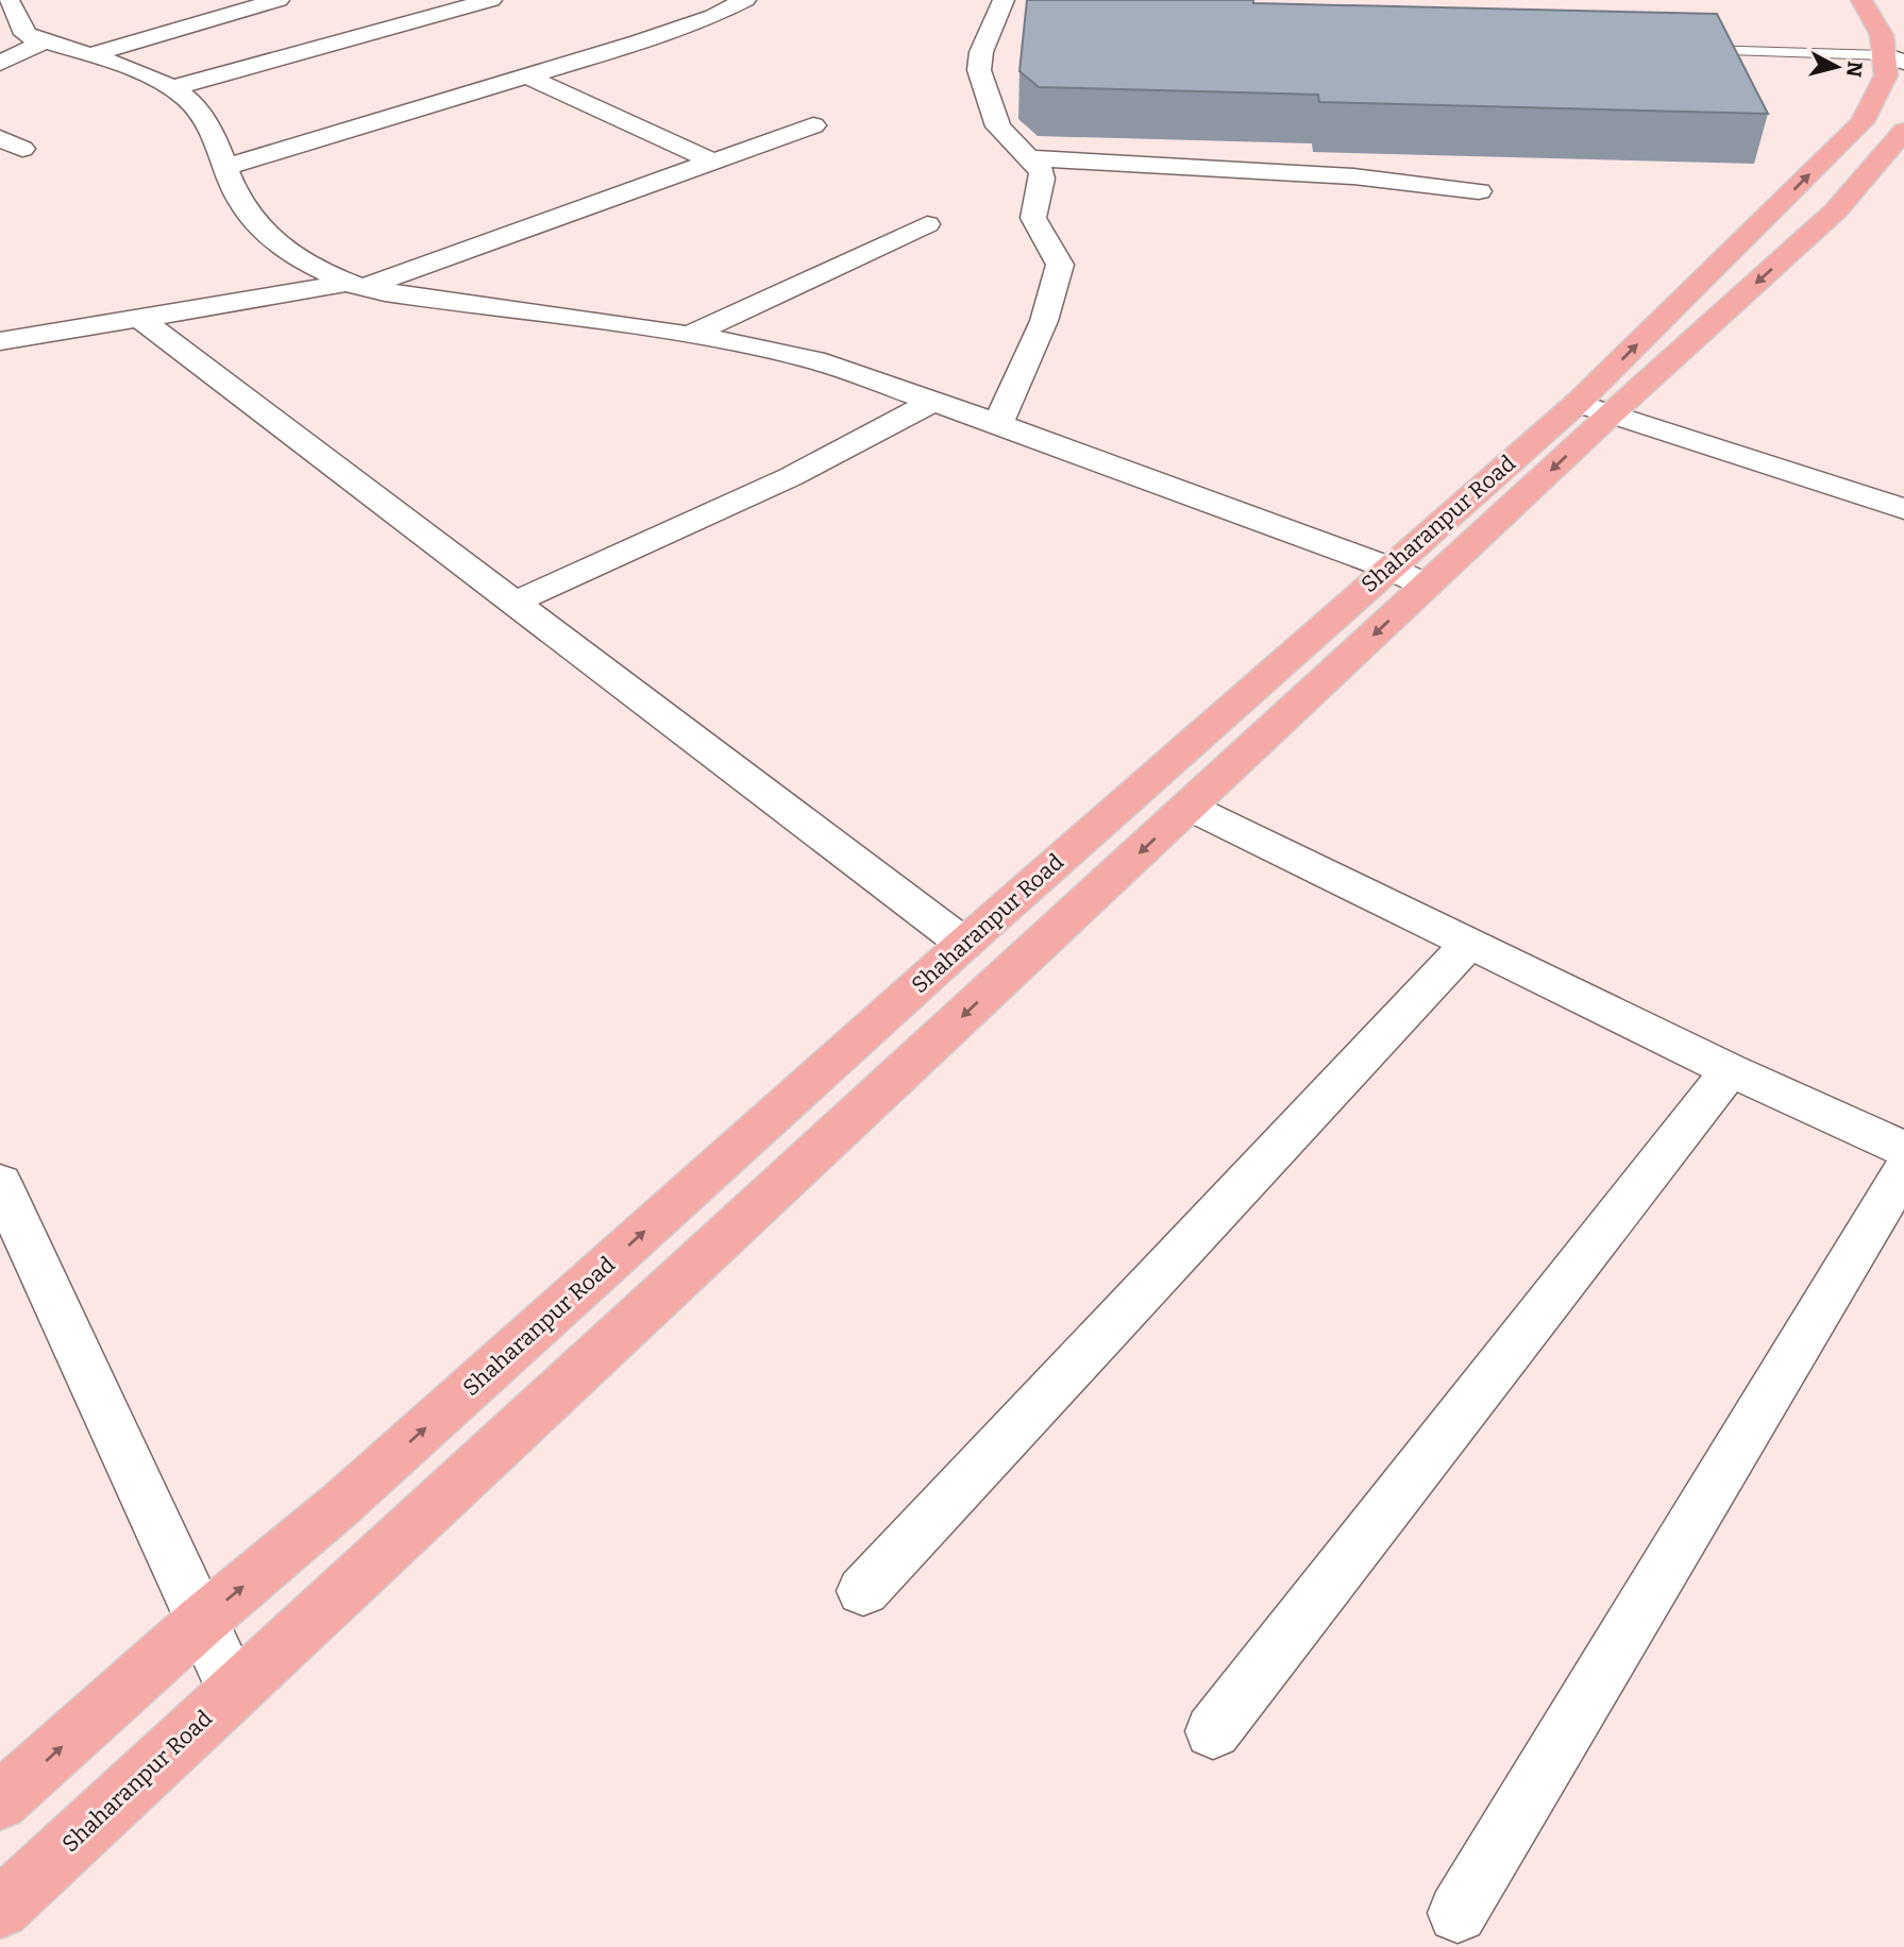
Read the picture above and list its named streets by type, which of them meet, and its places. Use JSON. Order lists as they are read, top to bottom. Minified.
{"streets":{"main road":["Shaharanpur Road"]},"north":"right"}
